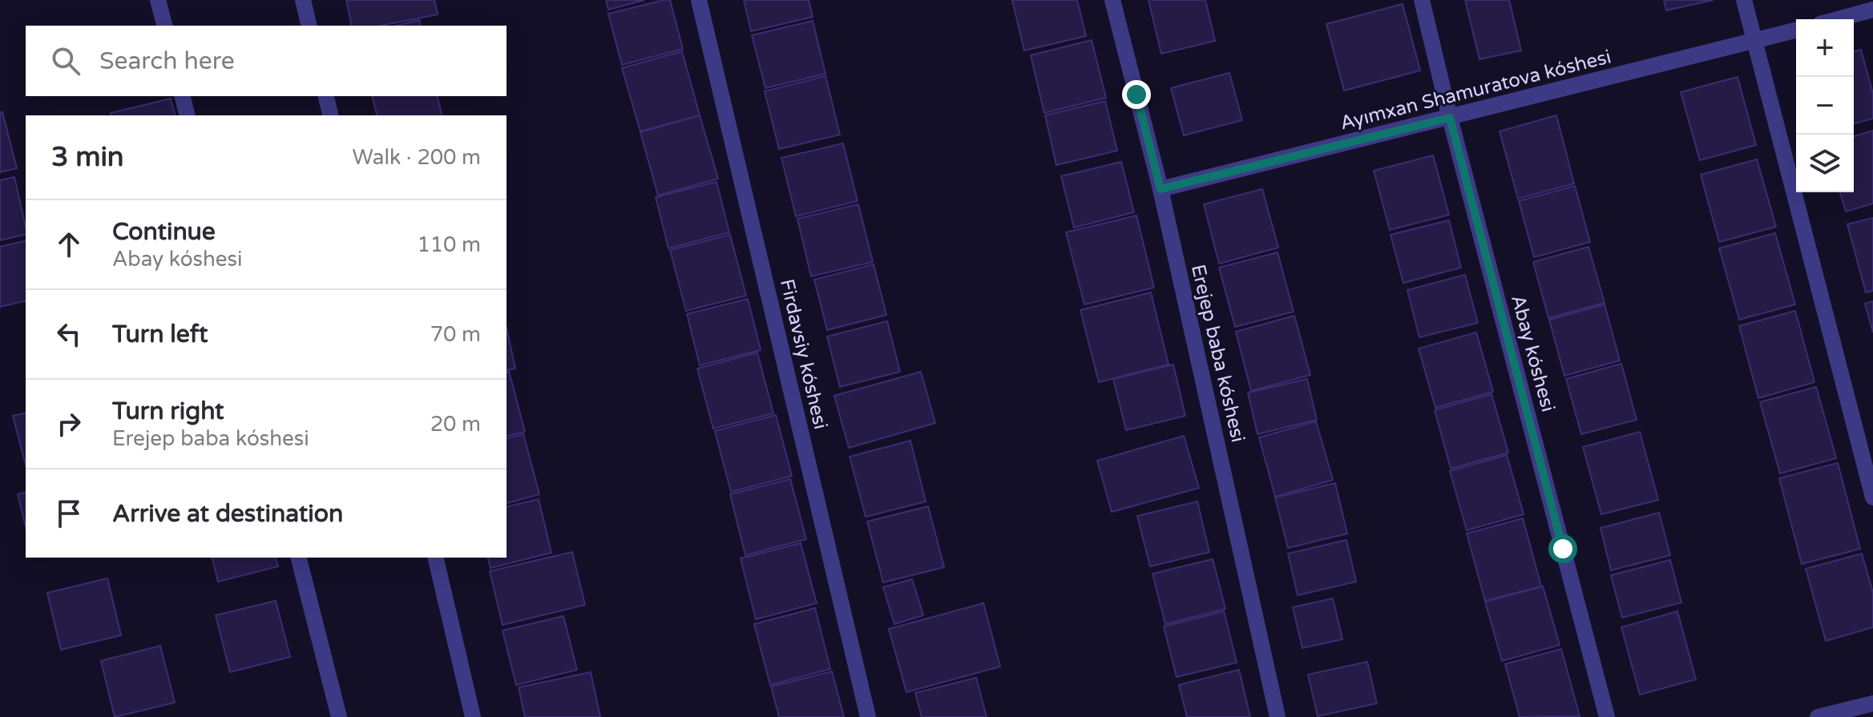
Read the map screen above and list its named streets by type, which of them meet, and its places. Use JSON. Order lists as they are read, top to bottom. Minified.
{"streets":{"street":["Ayımxan Shamuratova kóshesi","Erejep baba kóshesi","Abay kóshesi","Firdavsiy kóshesi"]},"crossings":[["Ayımxan Shamuratova kóshesi","Erejep baba kóshesi"],["Ayımxan Shamuratova kóshesi","Abay kóshesi"]],"page":{"map_buttons":["+","−"],"search":"Search here","heading":["3 min","Walk · 200 m"],"list":[["Continue","Abay kóshesi","110 m"],["Turn left","70 m"],["Turn right","Erejep baba kóshesi","20 m"],"Arrive at destination"]}}
